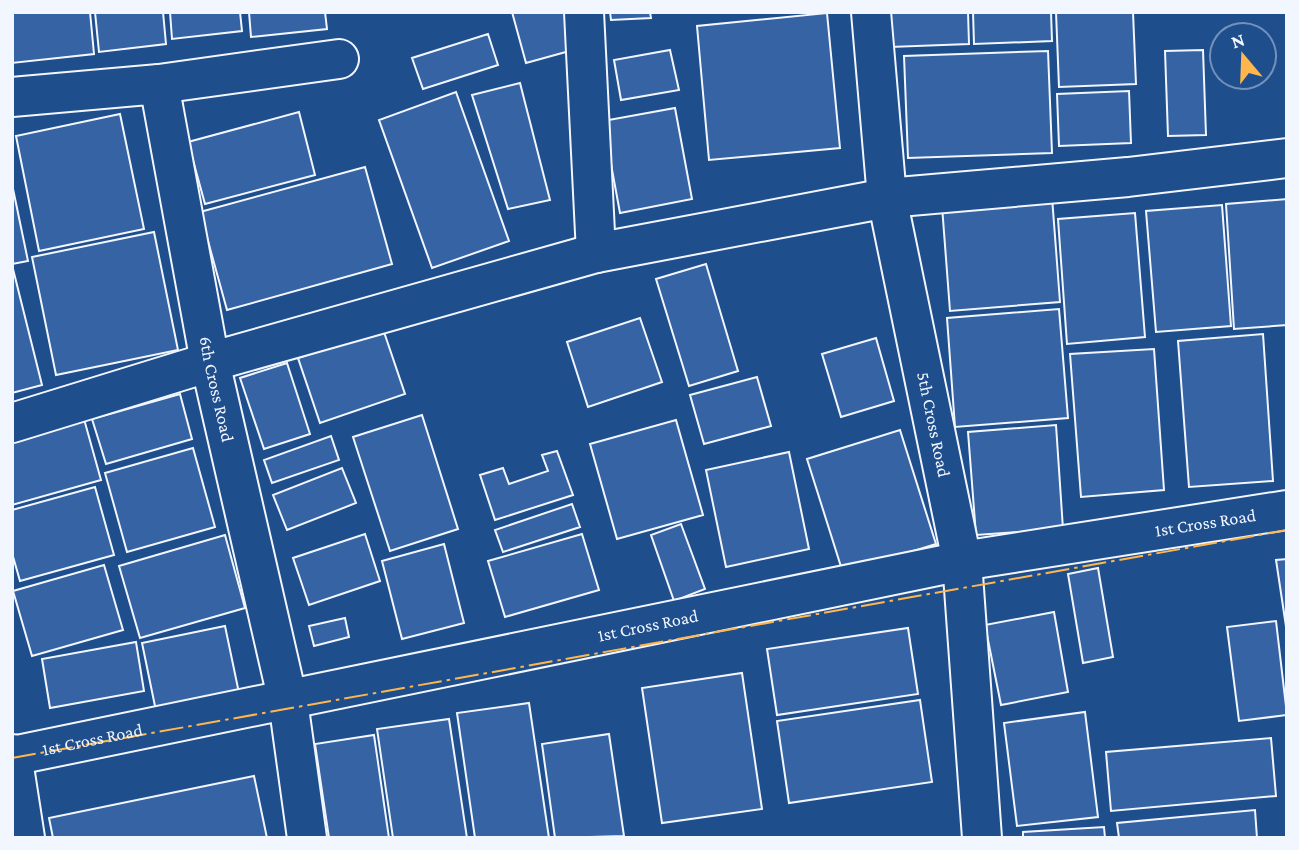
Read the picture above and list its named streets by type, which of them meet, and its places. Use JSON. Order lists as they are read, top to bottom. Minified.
{"streets":{"street":["6th Cross Road","5th Cross Road","1st Cross Road"]},"crossings":[["6th Cross Road","1st Cross Road"],["5th Cross Road","1st Cross Road"]],"north":"top"}
